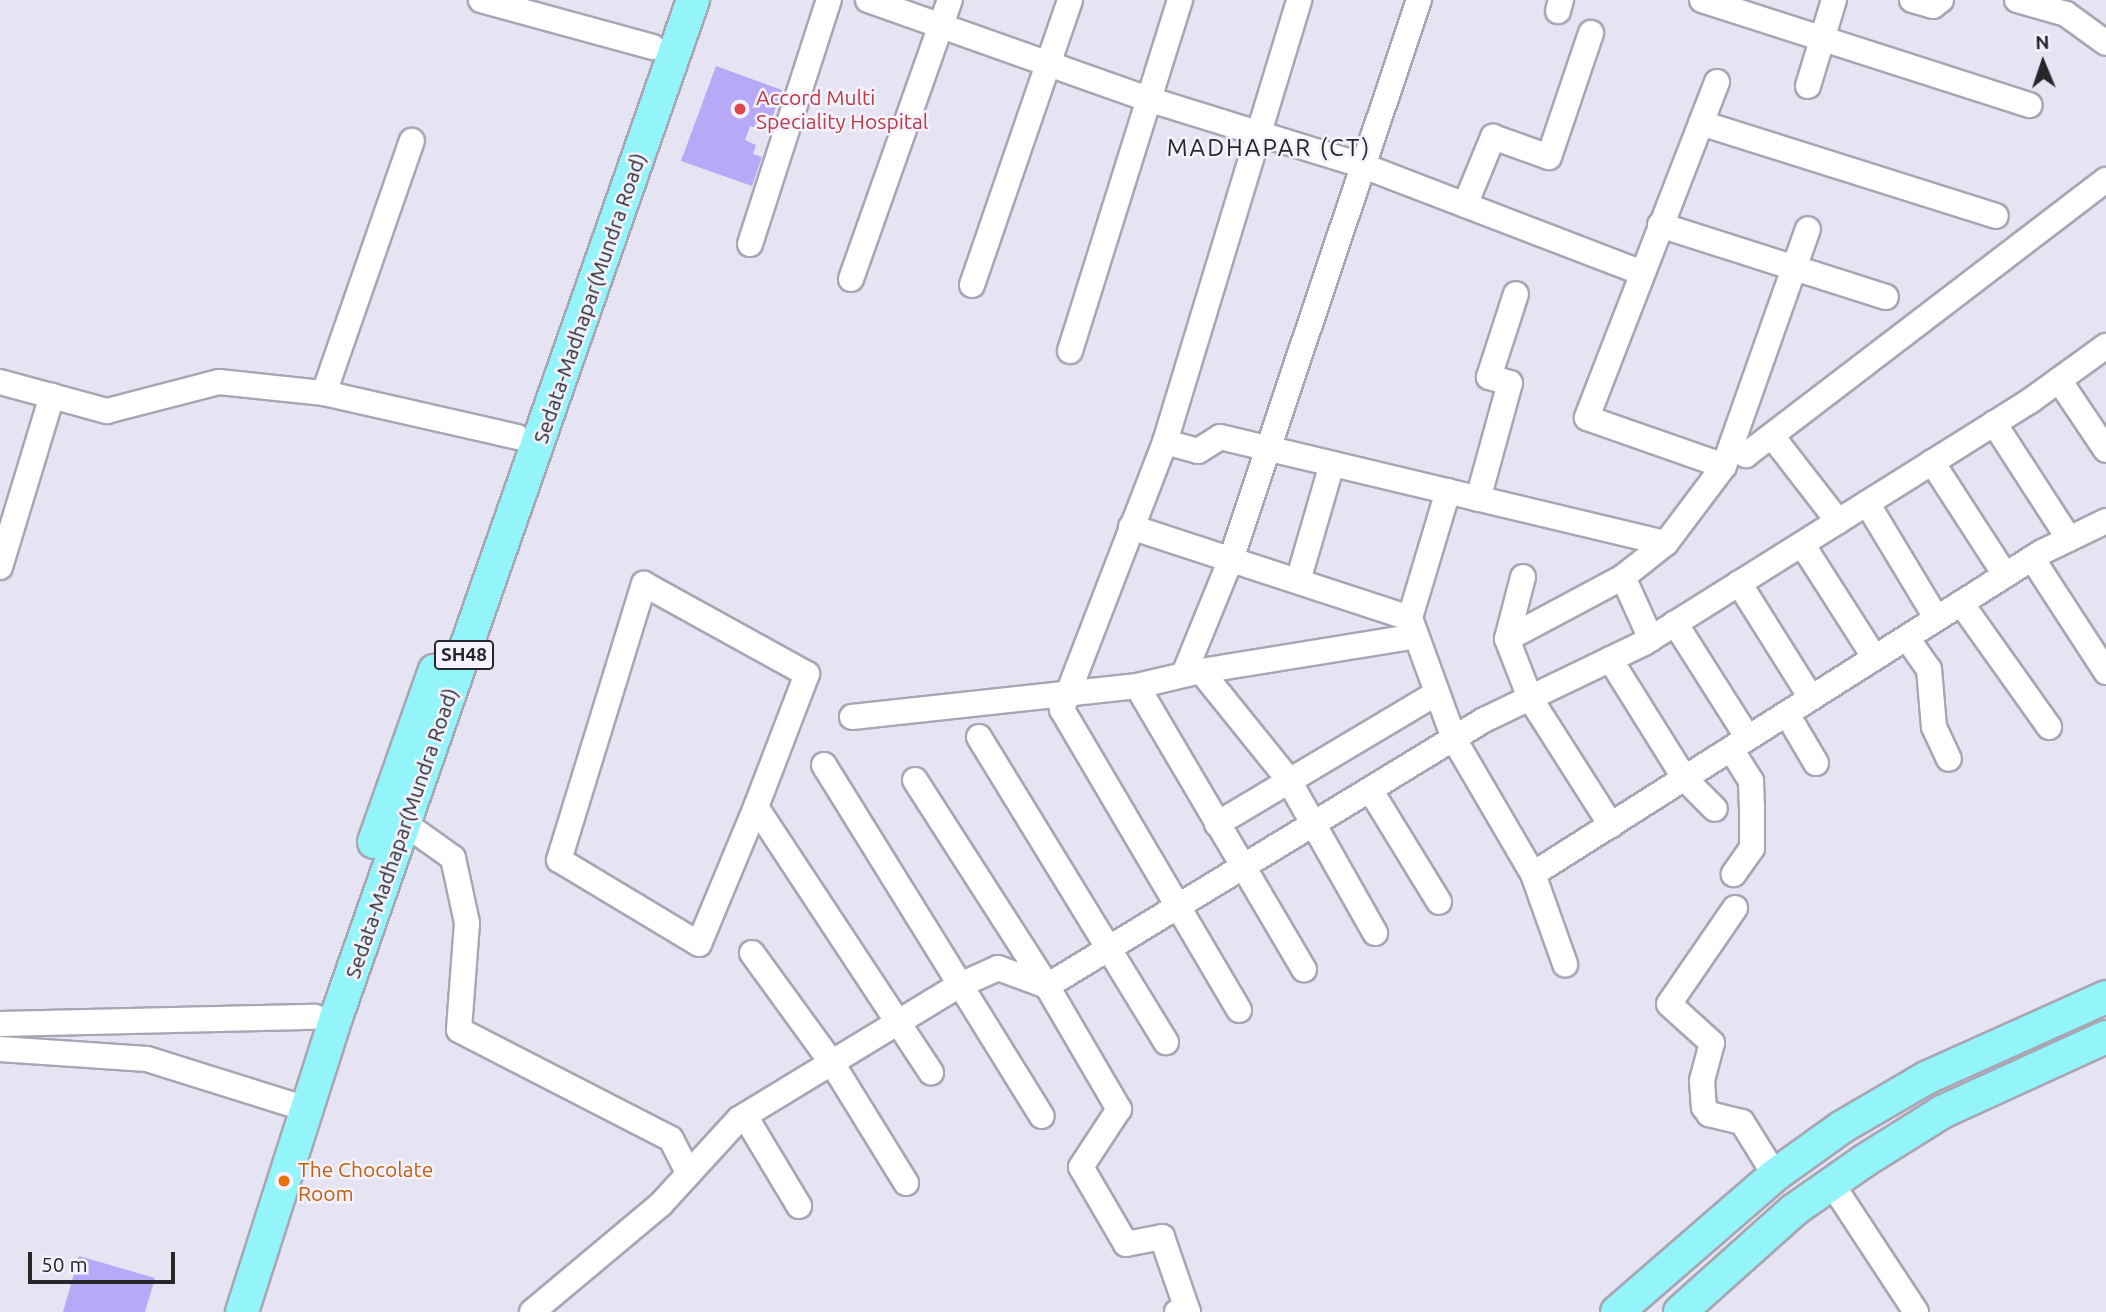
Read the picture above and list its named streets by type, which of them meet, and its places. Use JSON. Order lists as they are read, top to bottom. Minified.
{"streets":{"main road":["Sedata-Madhapar(Mundra Road)","SH48"]},"districts":["MADHAPAR (CT)"],"places":["Accord Multi Speciality Hospital","The Chocolate Room"],"scale_bar":"50 m","north":"top"}
